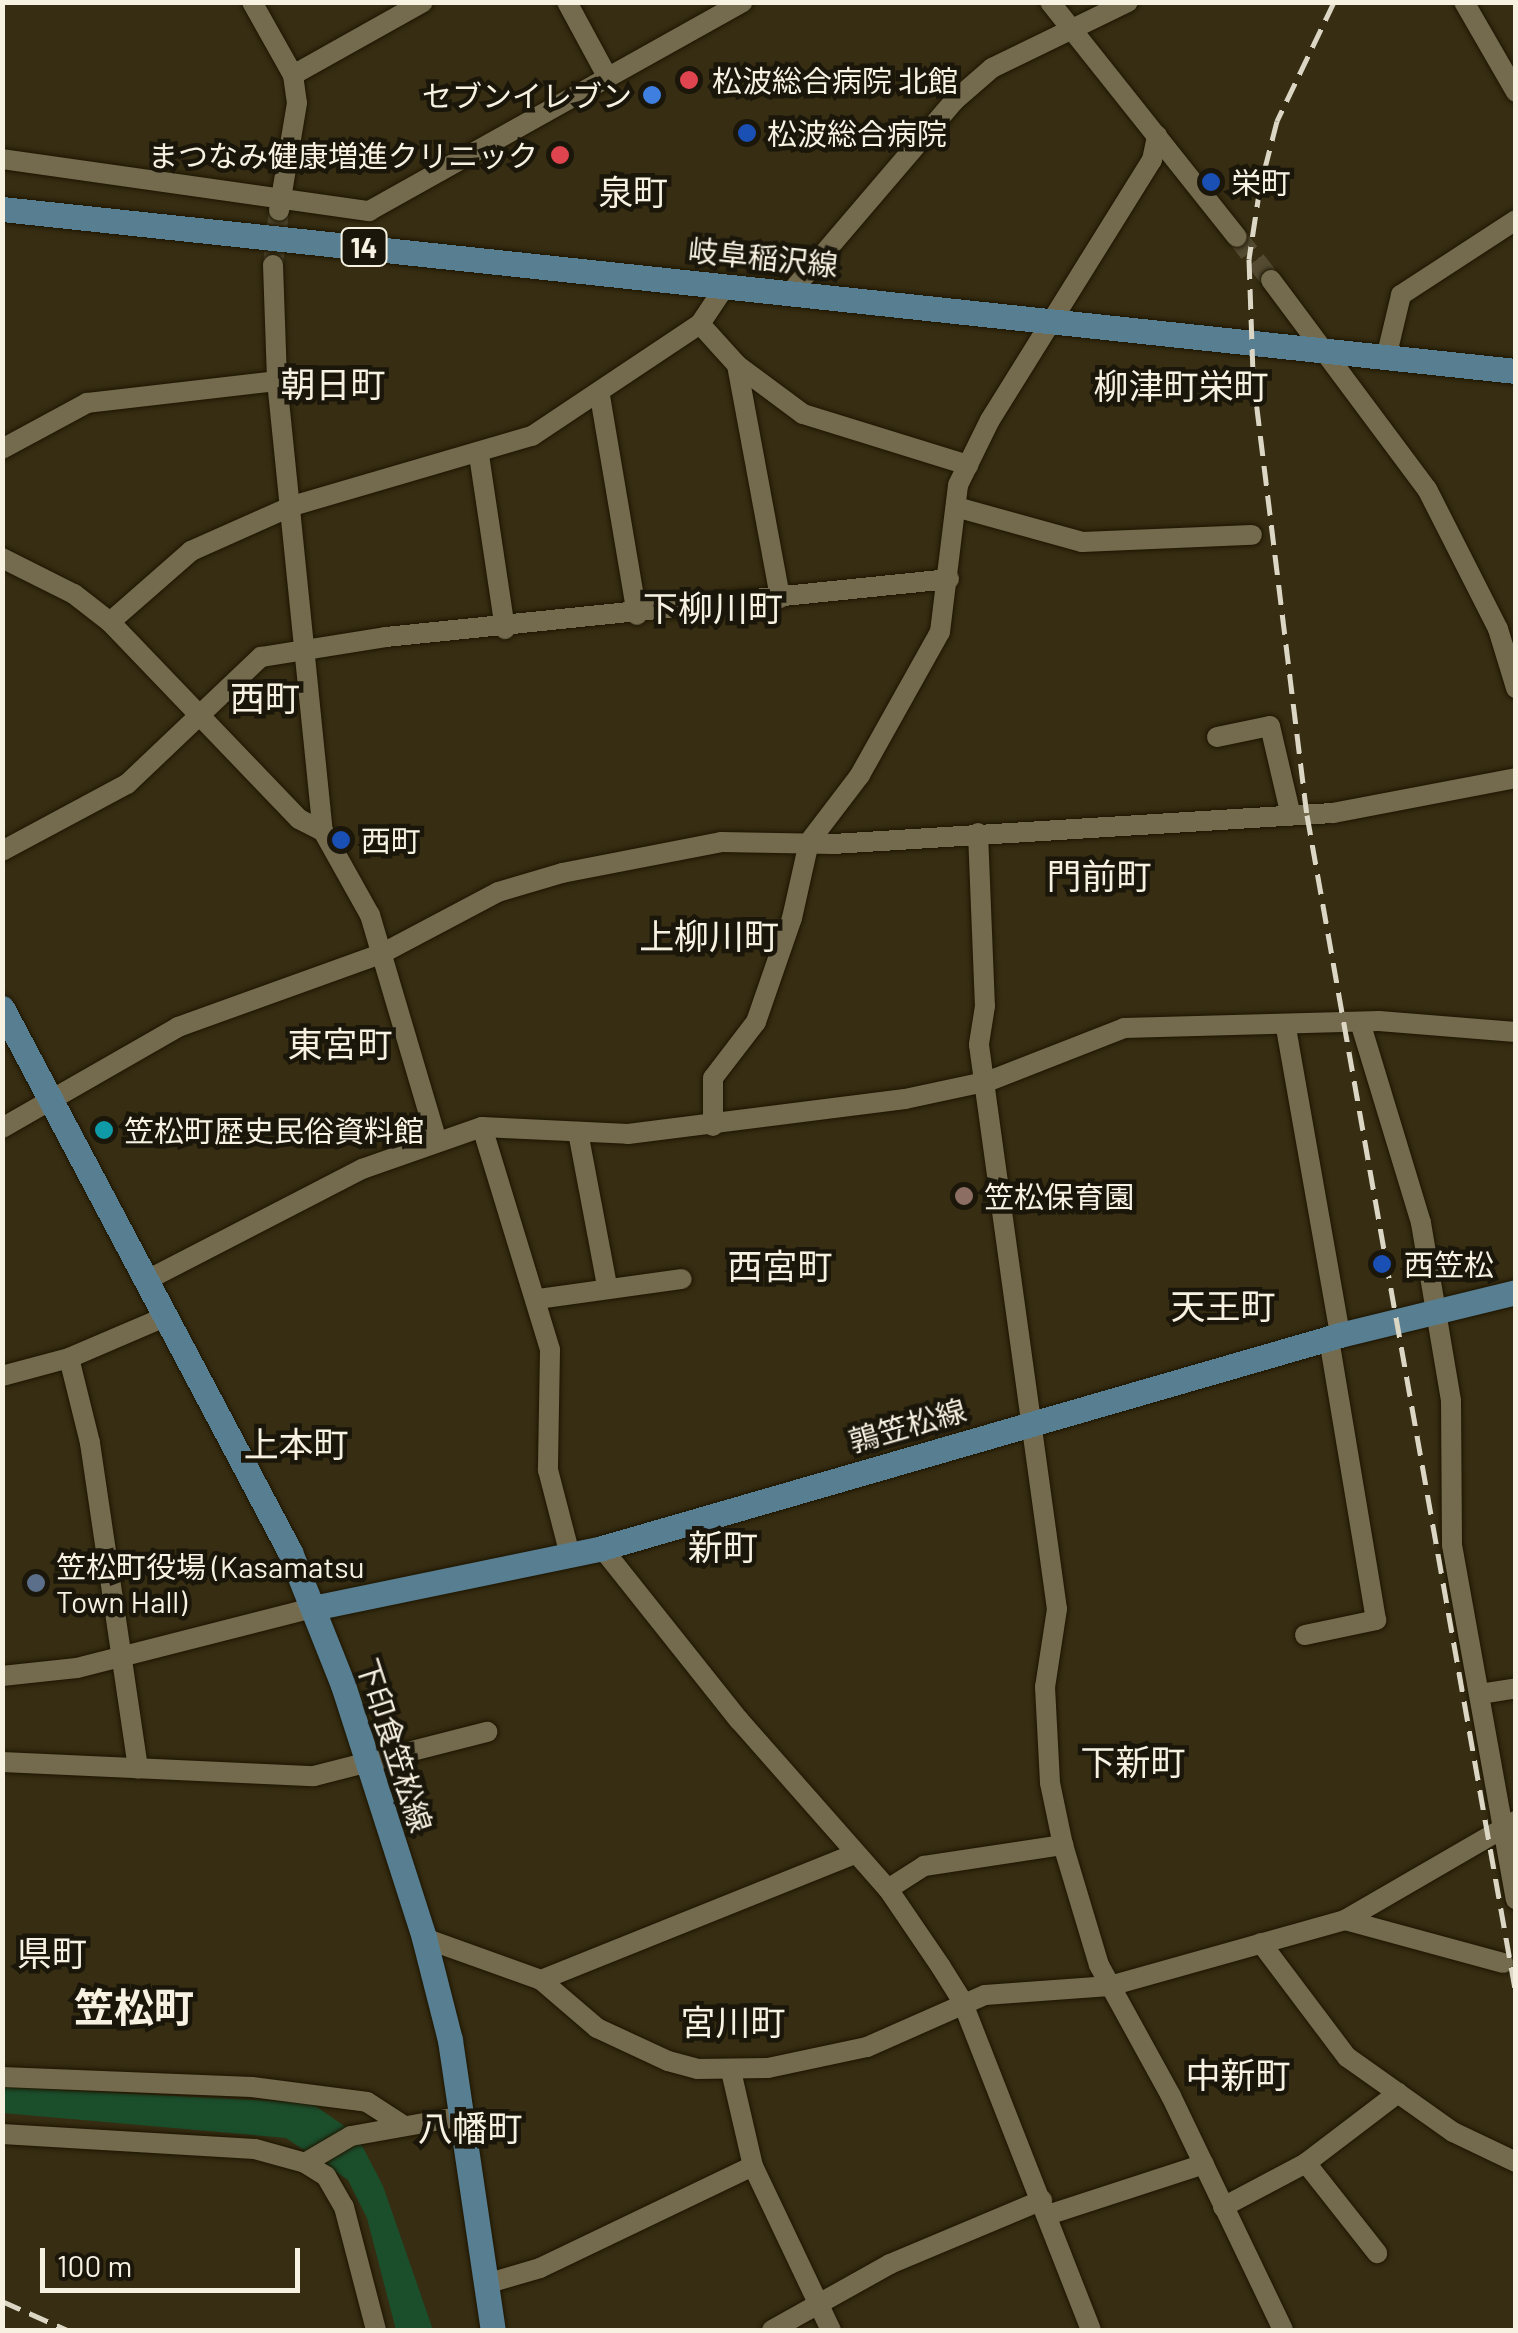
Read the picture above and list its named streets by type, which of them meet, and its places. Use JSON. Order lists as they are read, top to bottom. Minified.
{"streets":{"main road":["14","岐阜稲沢線","鶉笠松線","下印食笠松線"]},"crossings":[["鶉笠松線","下印食笠松線"]],"districts":["泉町","朝日町","柳津町栄町","下柳川町","西町","門前町","上柳川町","東宮町","西宮町","天王町","上本町","新町","下新町","県町","笠松町","宮川町","中新町","八幡町"],"places":["松波総合病院 北館","セブンイレブン","松波総合病院","まつなみ健康増進クリニック","栄町","西町","笠松町歴史民俗資料館","笠松保育園","西笠松","笠松町役場 (Kasamatsu Town Hall)"],"scale_bar":"100 m"}
